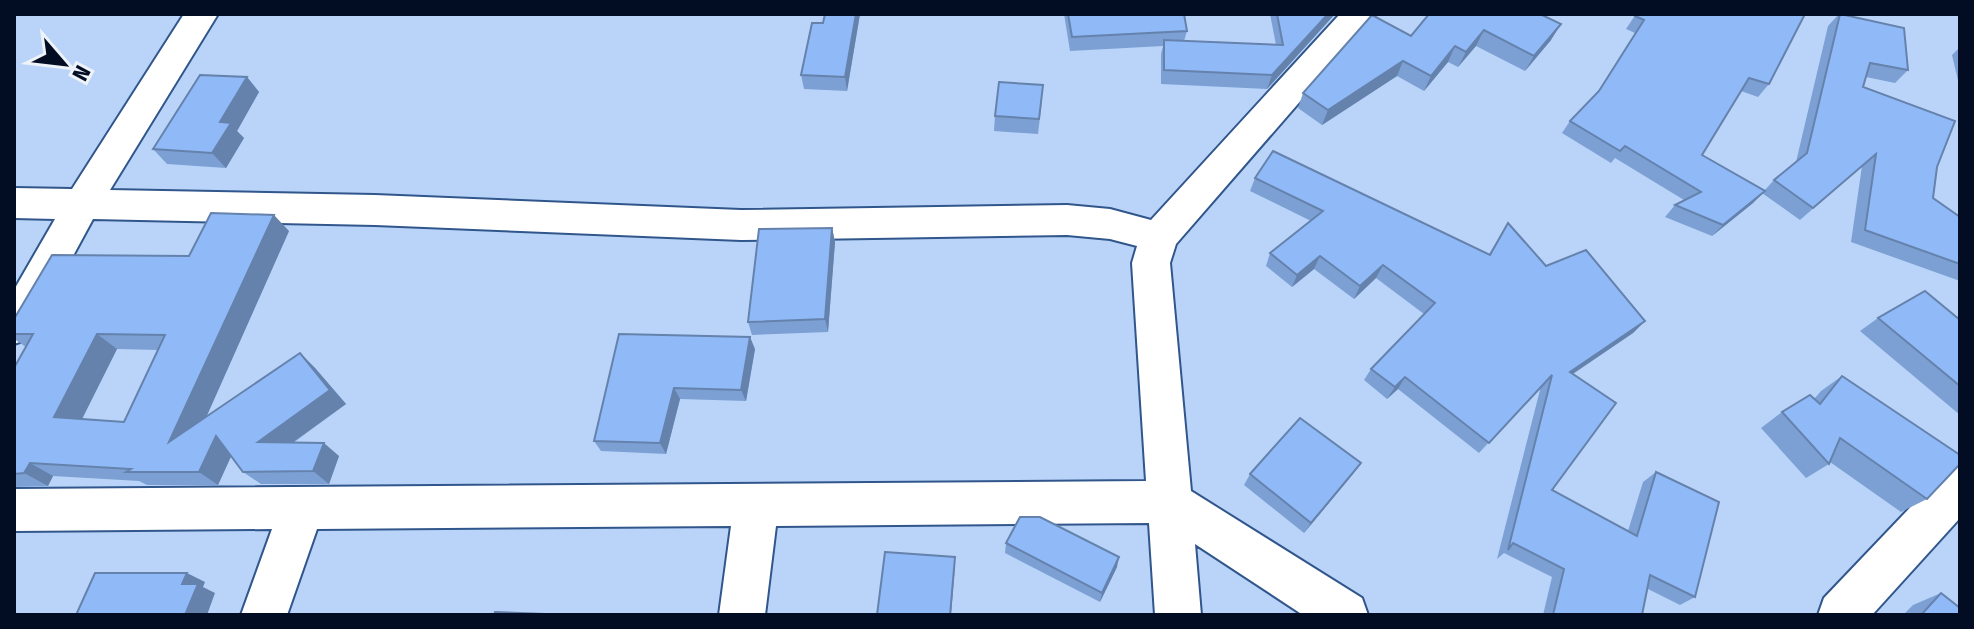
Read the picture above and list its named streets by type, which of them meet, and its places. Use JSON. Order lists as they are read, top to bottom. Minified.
{"north":"bottom right"}
